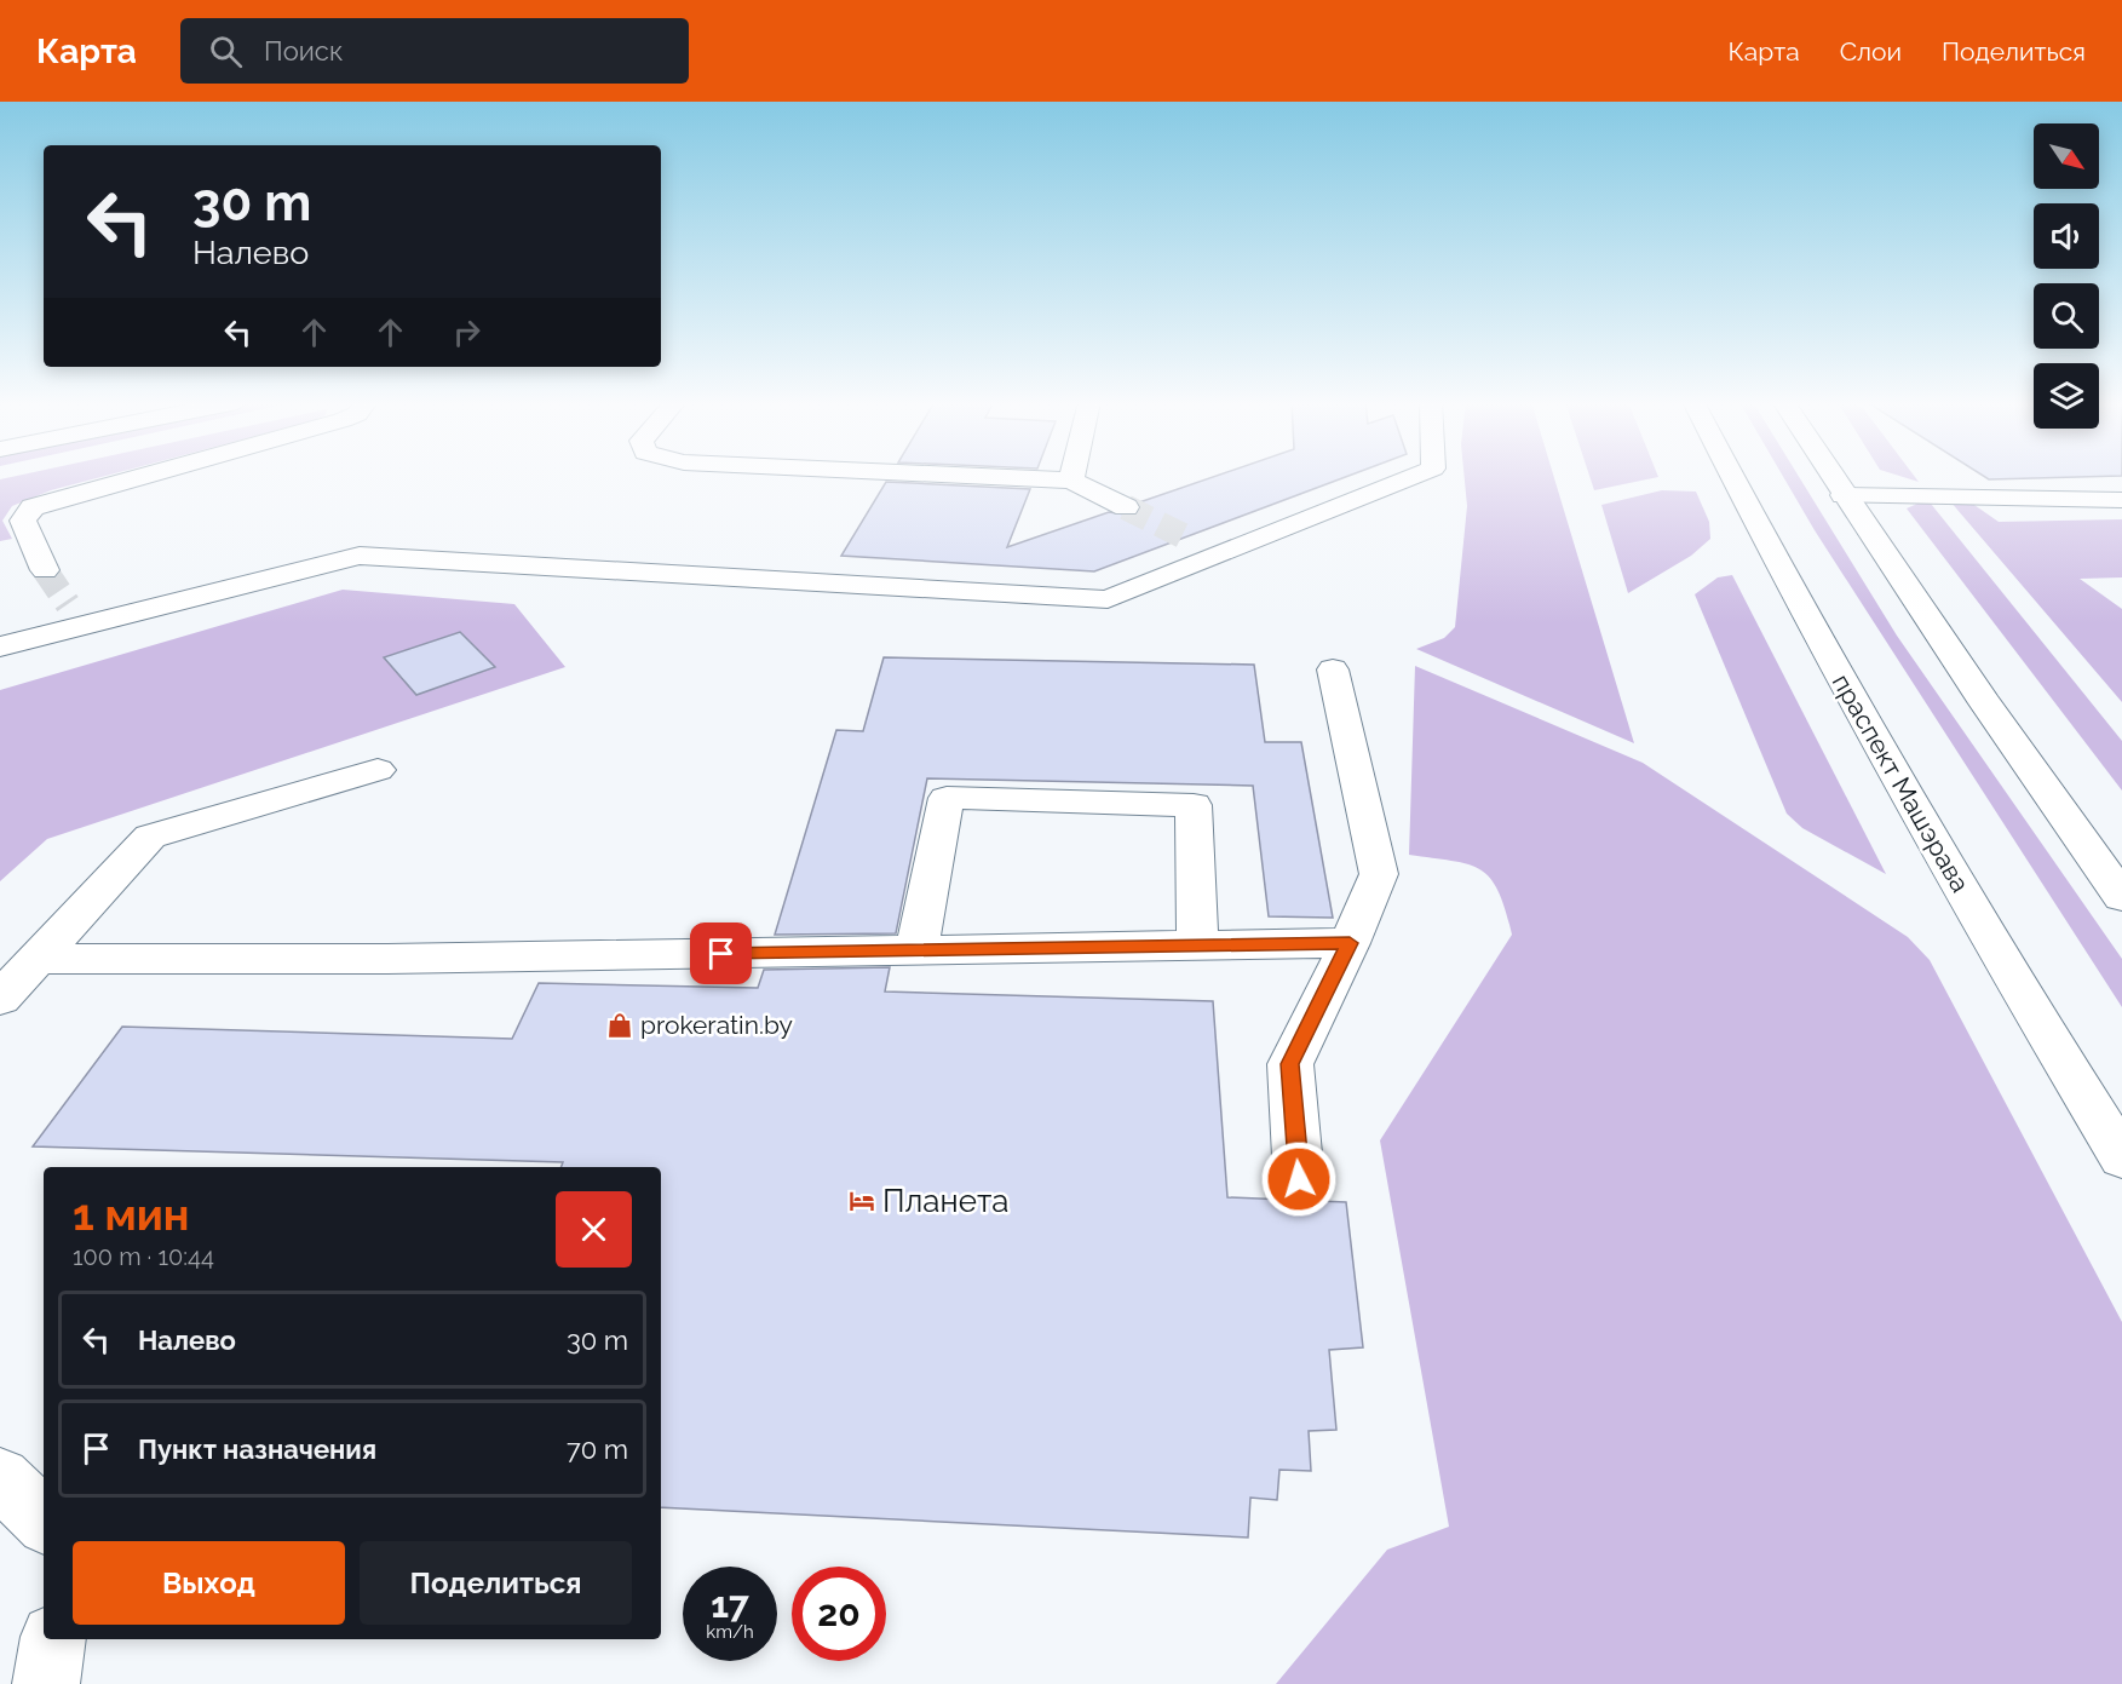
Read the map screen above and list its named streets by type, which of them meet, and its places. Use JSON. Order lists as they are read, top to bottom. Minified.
{"streets":{"main road":["праспект Машэрава"]},"places":{"shop":["prokeratin.by"],"hotel":["Планета"]},"north":"bottom right","page":{"header":"Карта","search":"Поиск","nav":["Карта","Слои","Поделиться"],"turn":["30 m","Налево"],"heading":["1 мин","100 m · 10:44"],"list":[{"name":"Налево","value":"30 m"},{"name":"Пункт назначения","value":"70 m"}],"buttons":["Выход","Поделиться"],"speed":"17 km/h","limit":"20"}}
